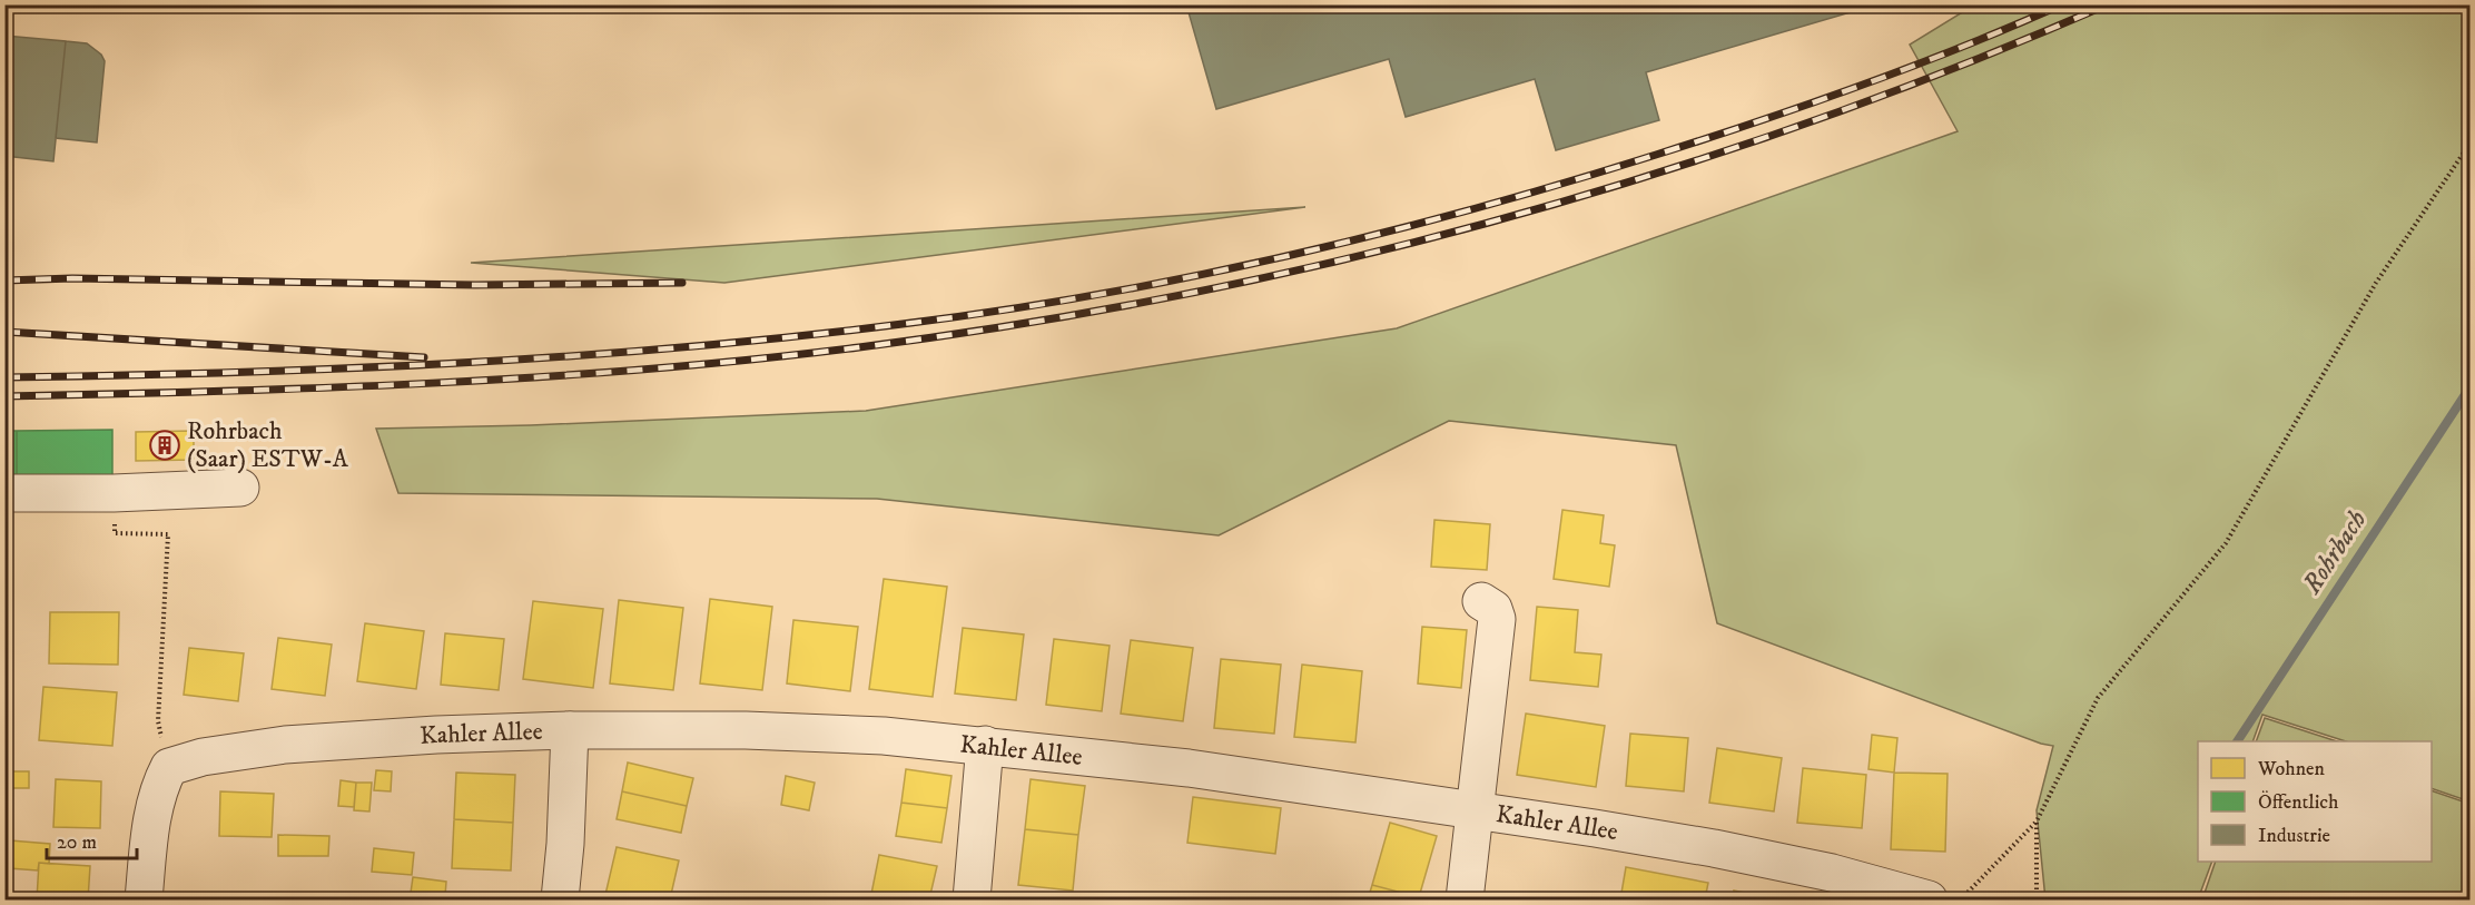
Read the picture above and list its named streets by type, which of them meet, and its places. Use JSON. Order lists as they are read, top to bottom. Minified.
{"streets":{"street":["Kahler Allee"]},"water":["Rohrbach"],"places":{"building":["Rohrbach (Saar) ESTW-A"]},"legend":["Wohnen","Öffentlich","Industrie"],"scale_bar":"20 m"}
